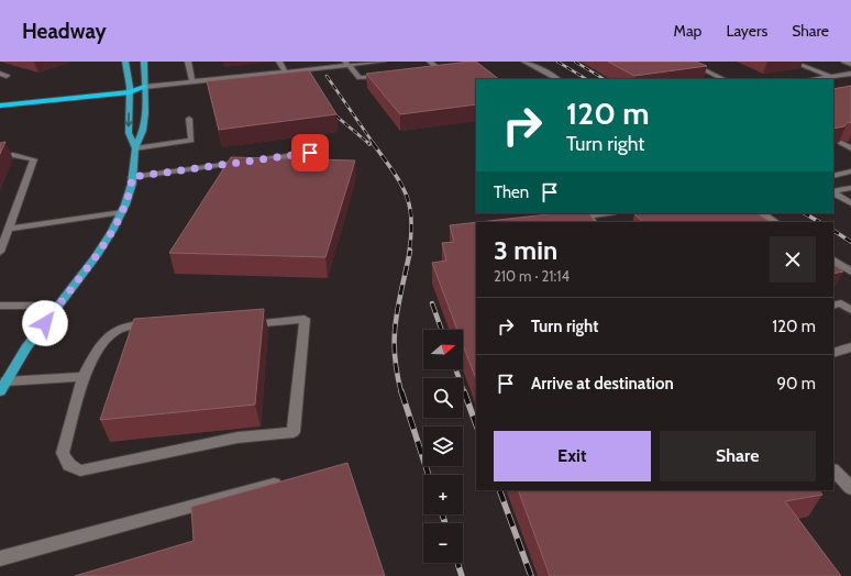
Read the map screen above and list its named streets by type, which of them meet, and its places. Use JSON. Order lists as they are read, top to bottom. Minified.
{"north":"right","page":{"header":"Headway","nav":["Map","Layers","Share"],"turn":["120 m","Turn right"],"then":"Then","heading":["3 min","210 m · 21:14"],"list":[{"name":"Turn right","value":"120 m"},{"name":"Arrive at destination","value":"90 m"}],"map_buttons":["+","−"],"buttons":["Exit","Share"]}}
